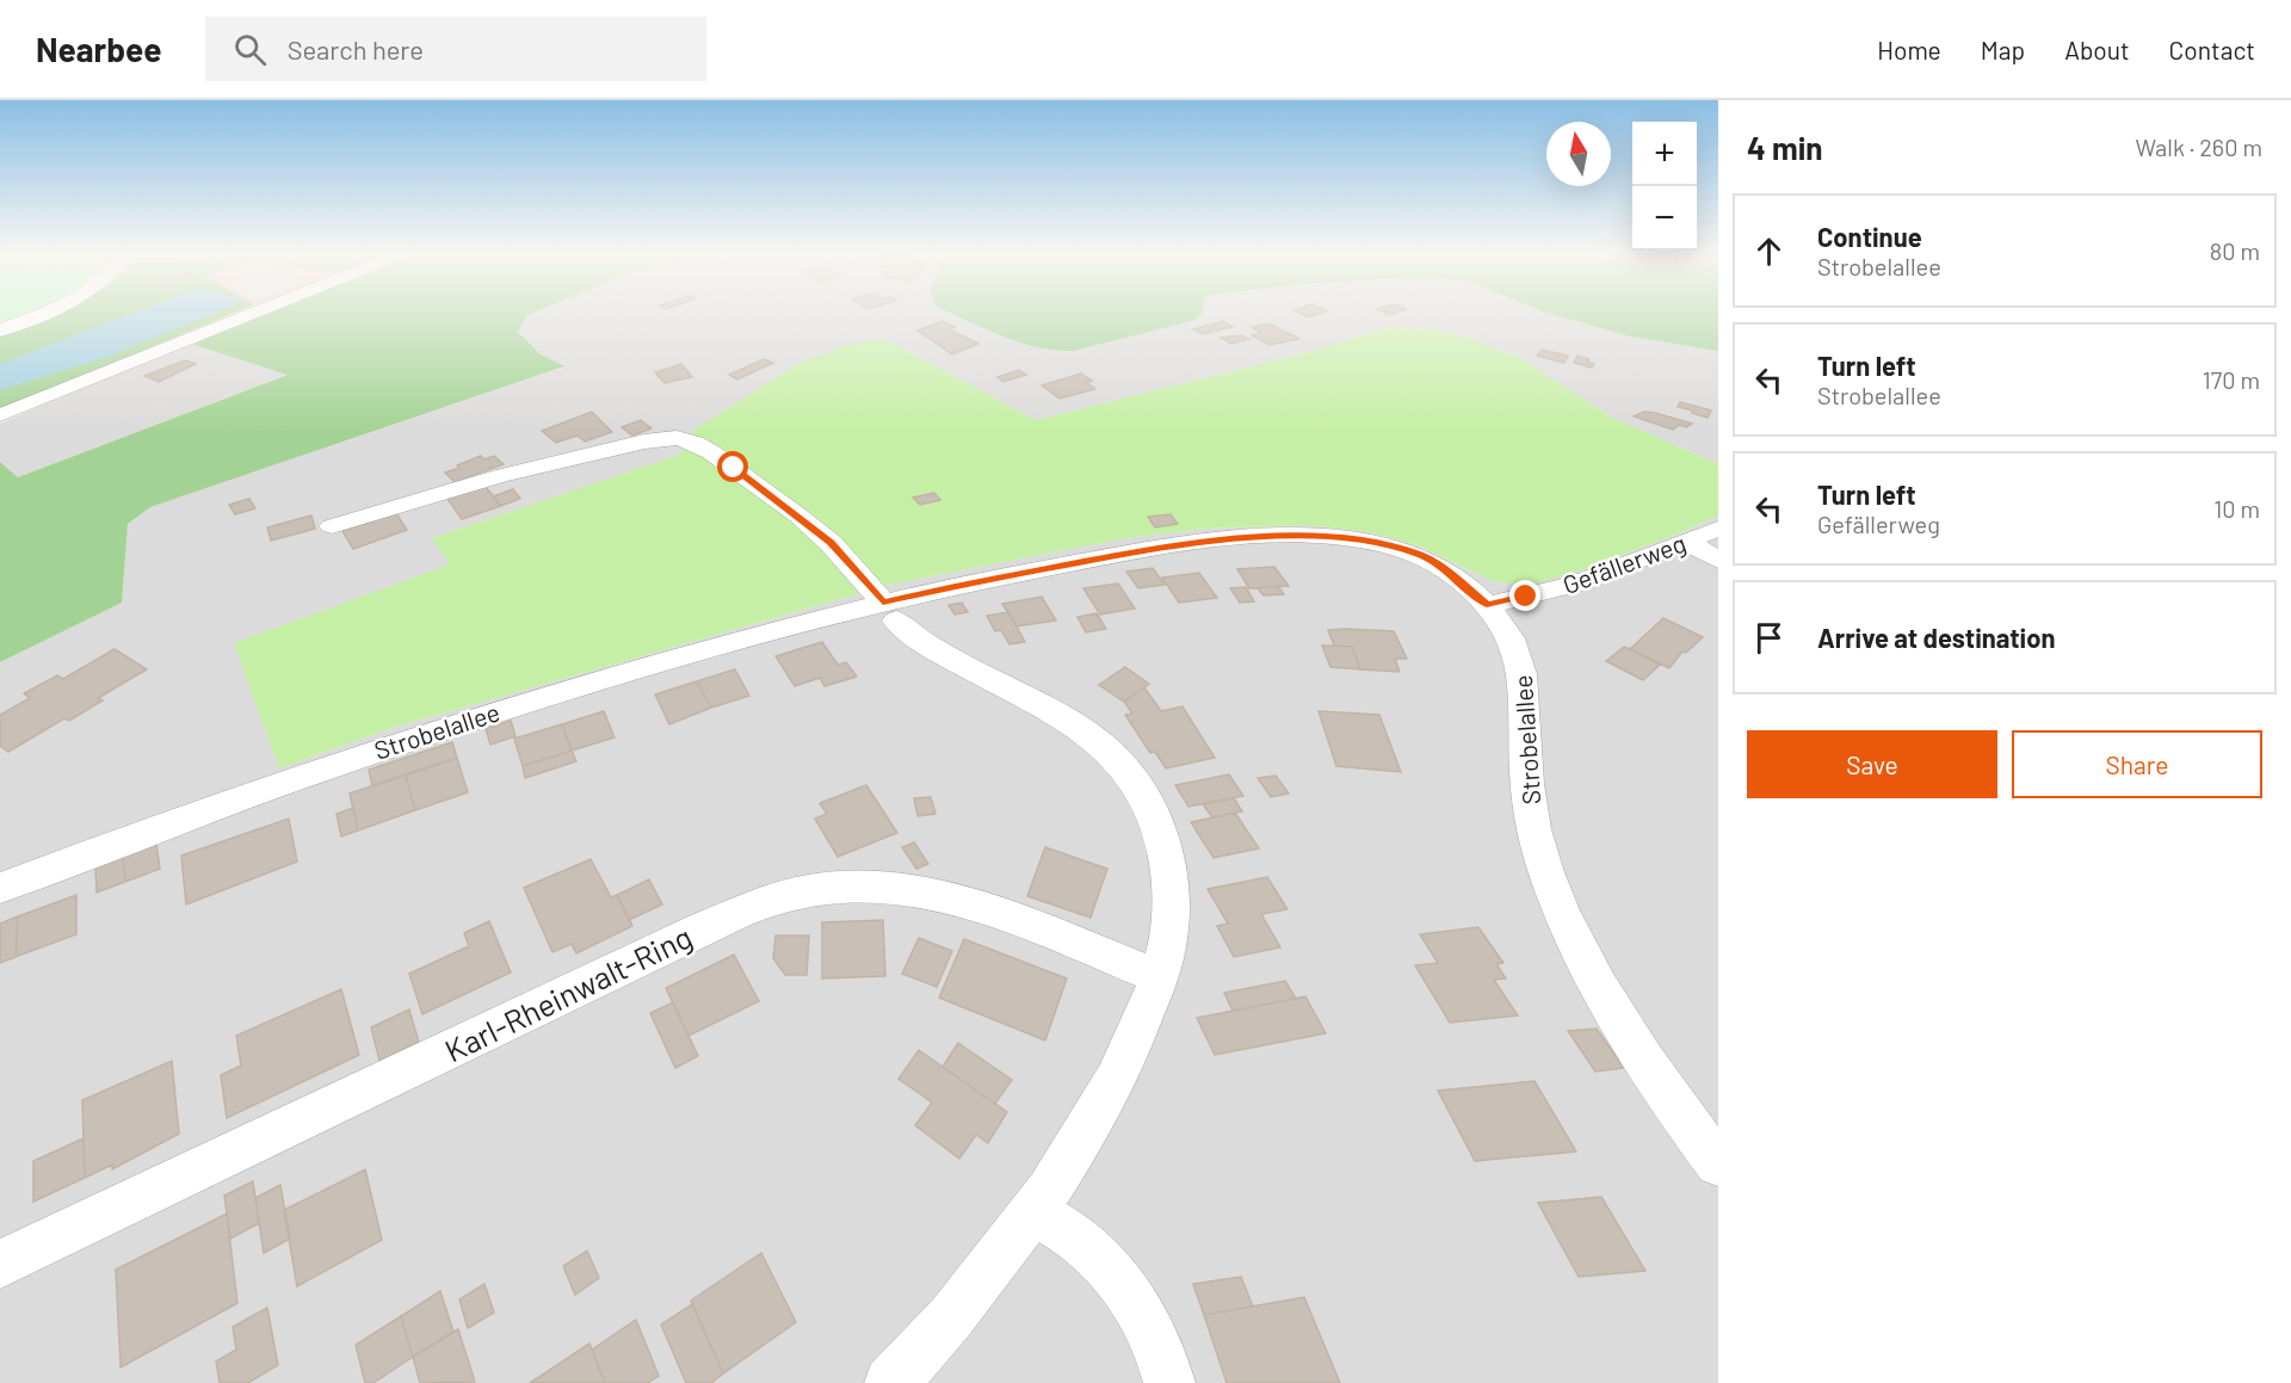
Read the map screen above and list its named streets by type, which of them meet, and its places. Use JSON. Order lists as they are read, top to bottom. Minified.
{"streets":{"street":["Gefällerweg","Strobelallee","Karl-Rheinwalt-Ring"]},"crossings":[["Gefällerweg","Strobelallee"]],"north":"top","page":{"header":"Nearbee","search":"Search here","nav":["Home","Map","About","Contact"],"heading":["4 min","Walk · 260 m"],"map_buttons":["+","−"],"list":[["Continue","Strobelallee","80 m"],["Turn left","Strobelallee","170 m"],["Turn left","Gefällerweg","10 m"],"Arrive at destination"],"buttons":["Save","Share"]}}
